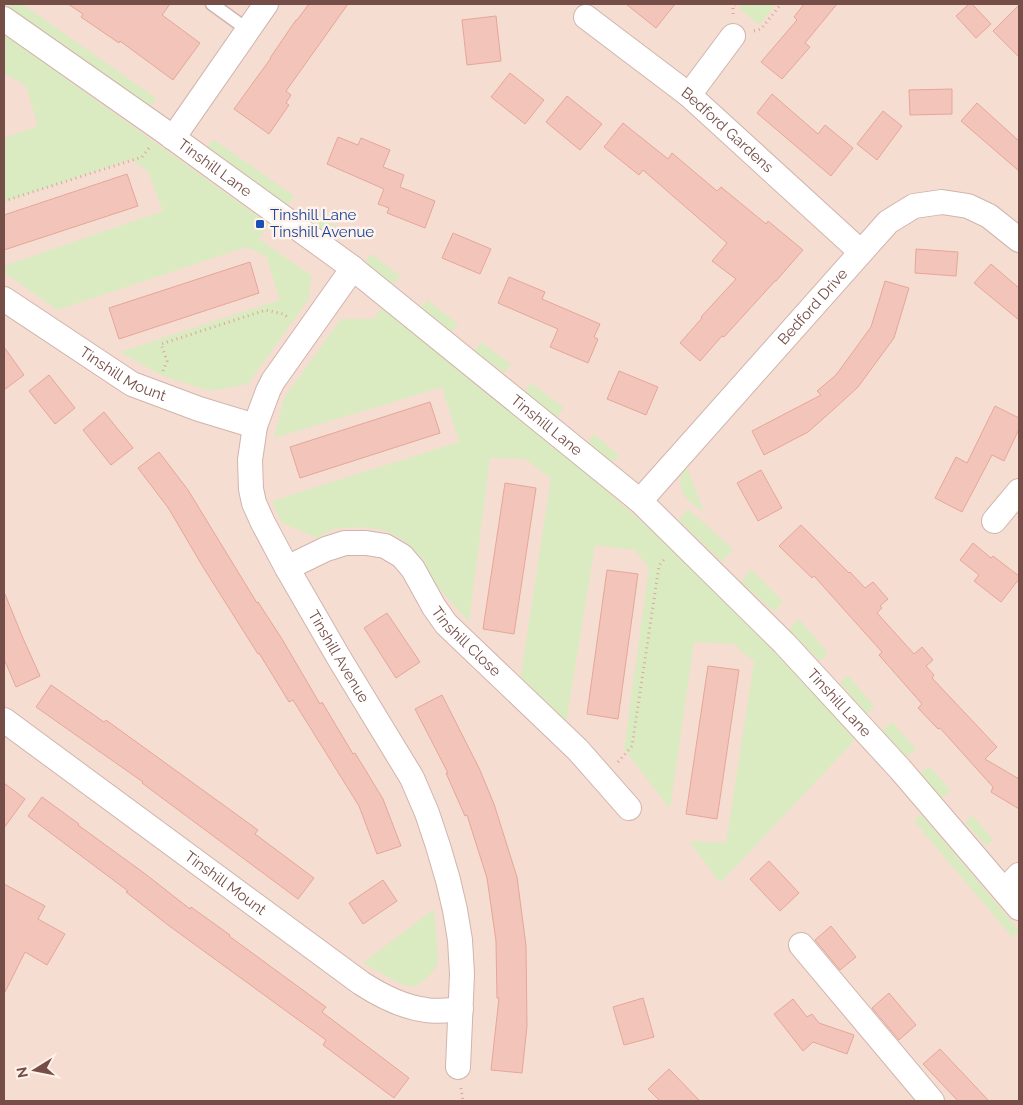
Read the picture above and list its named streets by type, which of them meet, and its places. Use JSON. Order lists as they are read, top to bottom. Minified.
{"streets":{"street":["Bedford Gardens","Tinshill Lane","Bedford Drive","Tinshill Mount","Tinshill Close","Tinshill Avenue"]},"crossings":[["Bedford Gardens","Bedford Drive"],["Tinshill Lane","Bedford Drive"],["Tinshill Lane","Tinshill Avenue"],["Tinshill Mount","Tinshill Avenue"],["Tinshill Close","Tinshill Avenue"]],"places":{"transit":["Tinshill Lane Tinshill Avenue"]},"north":"left"}
